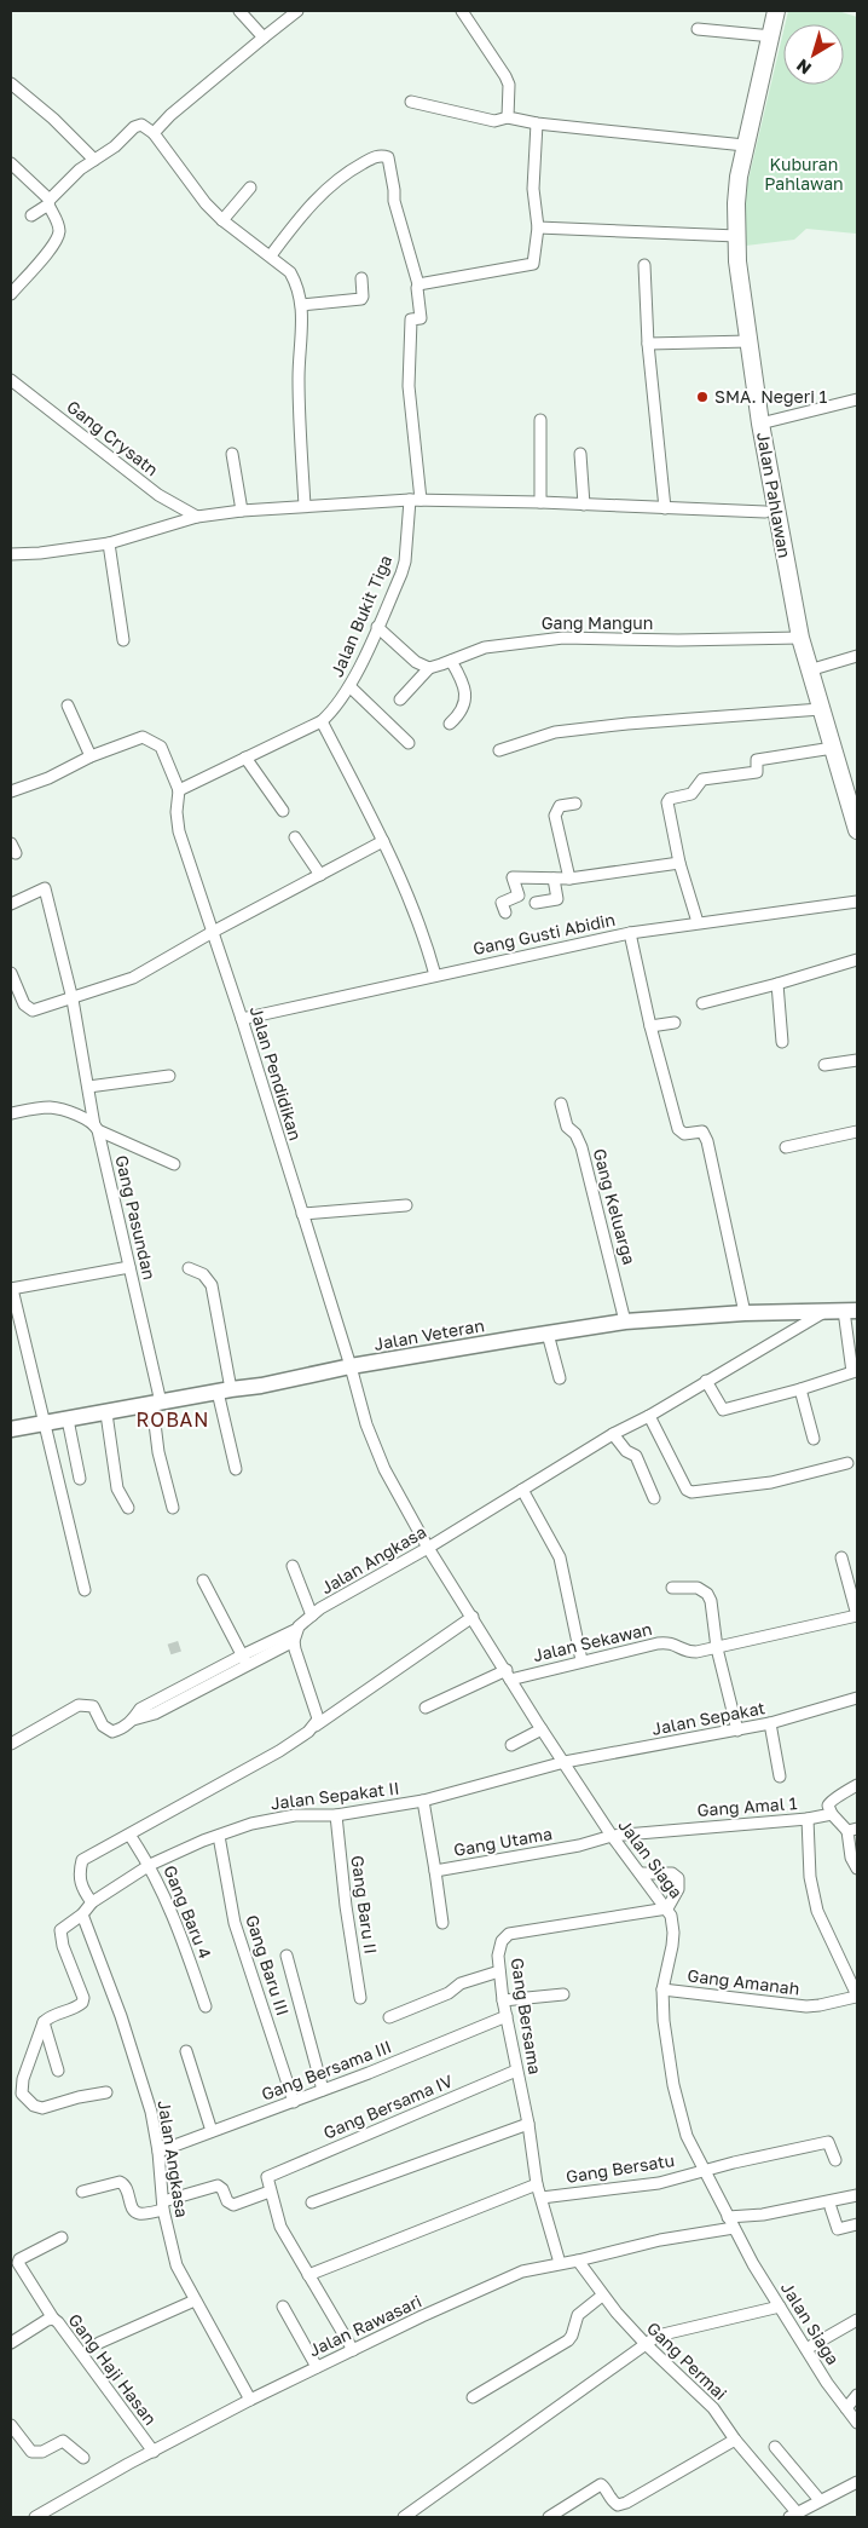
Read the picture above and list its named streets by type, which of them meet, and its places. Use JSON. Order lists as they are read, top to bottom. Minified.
{"streets":{"main road":["Jalan Pahlawan"],"street":["Gang Crysatn","Jalan Bukit Tiga","Gang Mangun","Gang Gusti Abidin","Jalan Pendidikan","Gang Keluarga","Gang Pasundan","Jalan Veteran","Jalan Angkasa","Jalan Sekawan","Jalan Sepakat","Jalan Sepakat II","Gang Amal 1","Gang Utama","Jalan Siaga","Gang Baru II","Gang Baru 4","Gang Baru III","Gang Amanah","Gang Bersama","Gang Bersama III","Gang Bersama IV","Gang Bersatu","Jalan Rawasari","Gang Permai","Gang Haji Hasan"]},"crossings":[["Jalan Pahlawan","Gang Mangun"],["Jalan Bukit Tiga","Jalan Pendidikan"],["Gang Gusti Abidin","Jalan Pendidikan"],["Jalan Pendidikan","Jalan Veteran"],["Jalan Pendidikan","Jalan Siaga"],["Gang Keluarga","Jalan Veteran"],["Gang Pasundan","Jalan Veteran"],["Jalan Veteran","Jalan Angkasa"],["Jalan Veteran","Jalan Siaga"],["Jalan Angkasa","Jalan Sepakat II"],["Jalan Angkasa","Jalan Siaga"],["Jalan Angkasa","Gang Bersama III"],["Jalan Angkasa","Jalan Rawasari"],["Jalan Sekawan","Jalan Siaga"],["Jalan Sepakat","Jalan Sepakat II"],["Jalan Sepakat","Jalan Siaga"],["Jalan Sepakat II","Gang Utama"],["Jalan Sepakat II","Jalan Siaga"],["Jalan Sepakat II","Gang Baru II"],["Jalan Sepakat II","Gang Baru 4"],["Jalan Sepakat II","Gang Baru III"],["Gang Amal 1","Gang Utama"],["Gang Amal 1","Jalan Siaga"],["Gang Amal 1","Gang Amanah"],["Gang Utama","Jalan Siaga"],["Jalan Siaga","Gang Amanah"],["Jalan Siaga","Gang Bersama"],["Jalan Siaga","Gang Bersatu"],["Jalan Siaga","Jalan Rawasari"],["Gang Baru III","Gang Bersama III"],["Gang Bersama","Gang Bersama III"],["Gang Bersama","Gang Bersama IV"],["Gang Bersama","Gang Bersatu"],["Gang Bersama","Jalan Rawasari"],["Jalan Rawasari","Gang Permai"],["Jalan Rawasari","Gang Haji Hasan"]],"districts":["ROBAN"],"parks":["Kuburan Pahlawan"],"places":["SMA. Negeri 1"],"north":"bottom left"}
